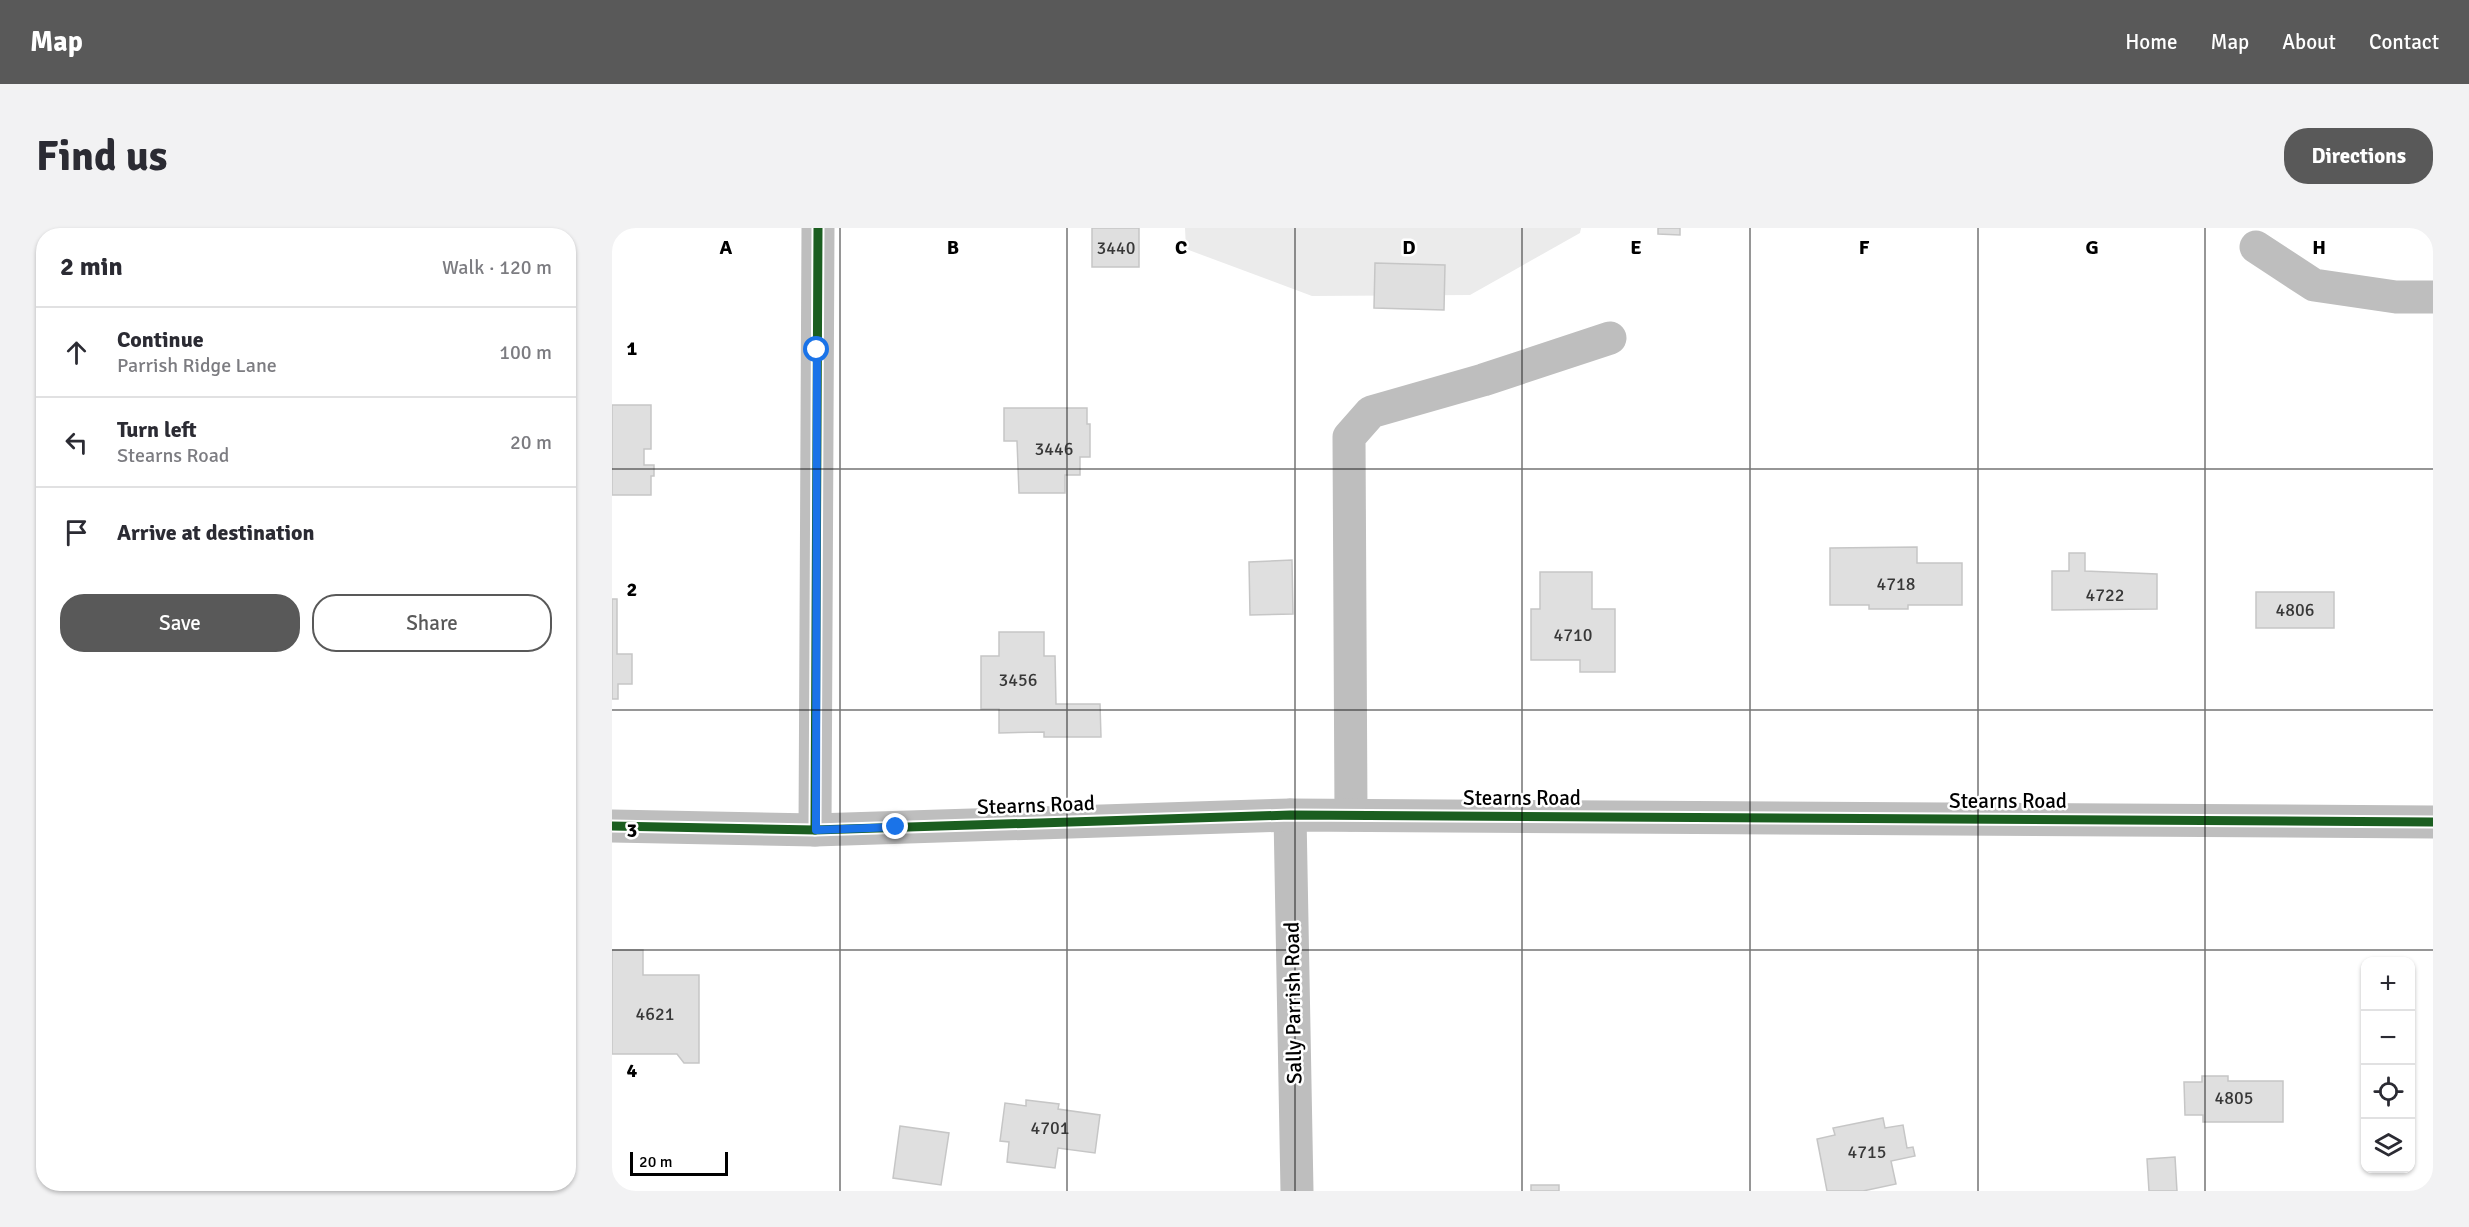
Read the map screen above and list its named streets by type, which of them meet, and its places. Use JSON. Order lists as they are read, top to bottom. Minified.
{"streets":{"street":["Stearns Road","Sally Parrish Road"]},"crossings":[["Stearns Road","Sally Parrish Road"]],"house_numbers":["3440","3446","4718","4722","4806","4710","3456","4621","4805","4701","4715"],"scale_bar":"20 m","page":{"header":"Map","nav":["Home","Map","About","Contact"],"buttons":["Directions",["Save","Share"]],"title":"Find us","heading":["2 min","Walk · 120 m"],"list":[["Continue","Parrish Ridge Lane","100 m"],["Turn left","Stearns Road","20 m"],"Arrive at destination"],"map_buttons":["+","−"],"scale":"20 m"},"grid":{"columns":["A","B","C","D","E","F","G","H"],"rows":["1","2","3","4"]}}
